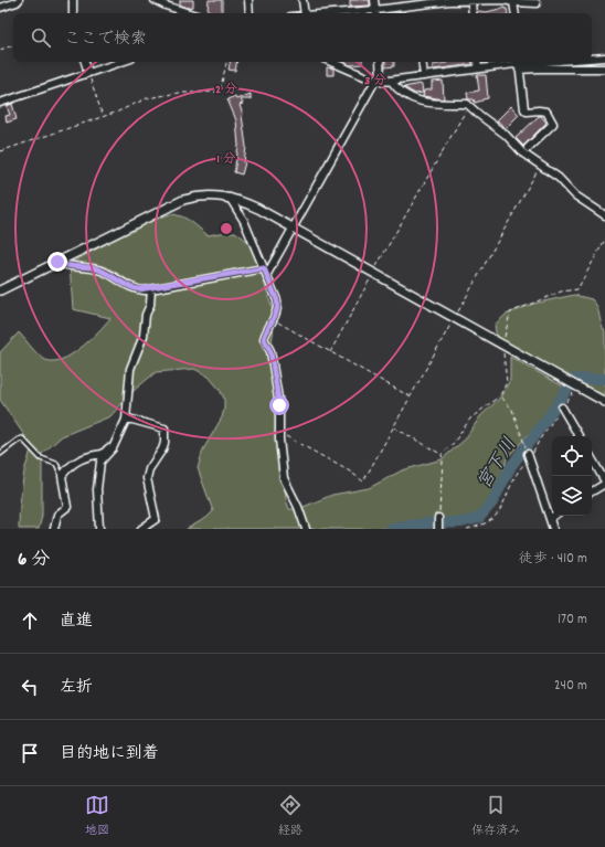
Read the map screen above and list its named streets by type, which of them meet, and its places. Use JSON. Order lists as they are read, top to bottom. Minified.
{"water":["宮下川"],"page":{"search":"ここで検索","heading":["6 分","徒歩 · 410 m"],"list":[["直進","170 m"],["左折","240 m"],"目的地に到着"],"nav":["地図","経路","保存済み"]},"rings":["3 分","2 分","1 分"]}
